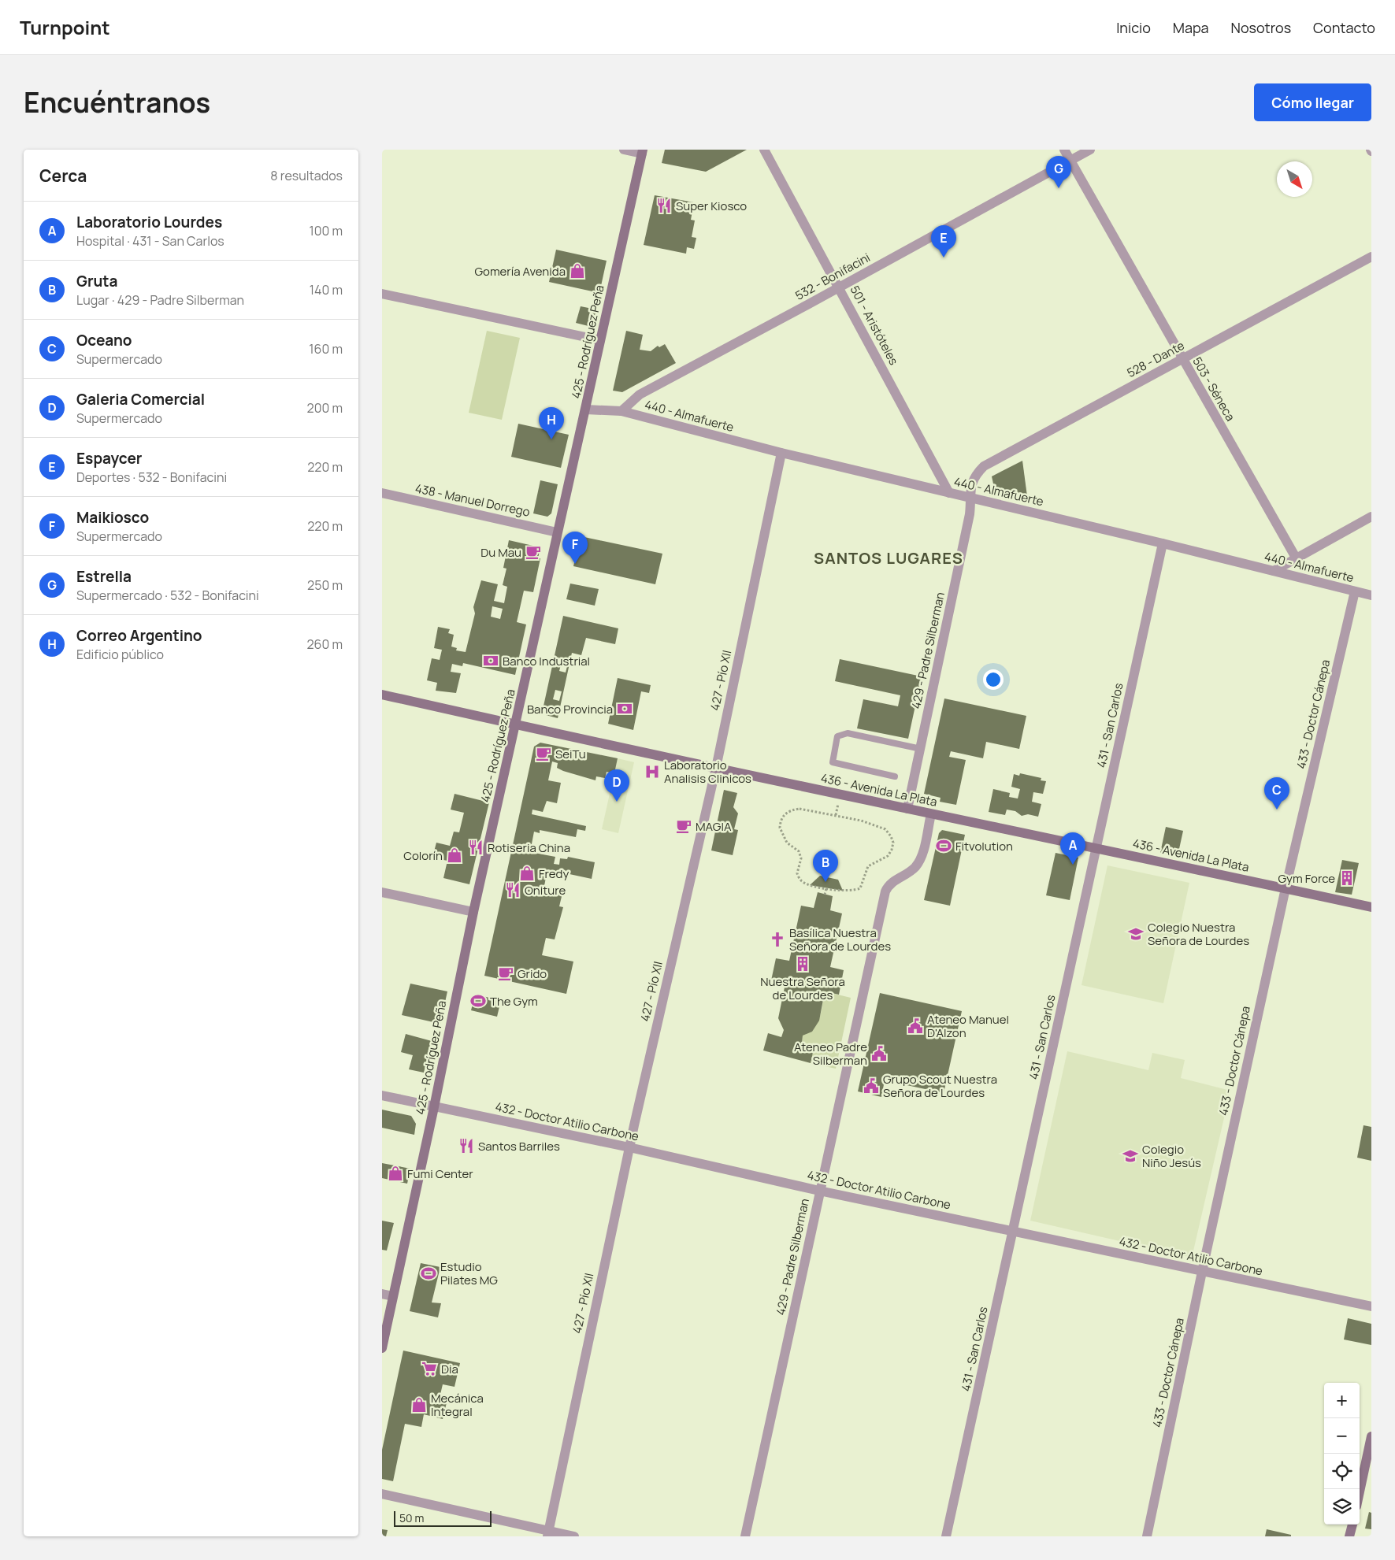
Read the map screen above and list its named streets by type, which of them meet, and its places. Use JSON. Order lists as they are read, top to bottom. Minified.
{"streets":{"street":["532 - Bonifacini","501 - Aristóteles","425 - Rodríguez Peña","528 - Dante","503 - Séneca","440 - Almafuerte","438 - Manuel Dorrego","429 - Padre Silberman","427 - Pío XII","433 - Doctor Cánepa","431 - San Carlos","436 - Avenida La Plata","432 - Doctor Atilio Carbone"]},"crossings":[["532 - Bonifacini","501 - Aristóteles"],["532 - Bonifacini","503 - Séneca"],["532 - Bonifacini","440 - Almafuerte"],["501 - Aristóteles","440 - Almafuerte"],["425 - Rodríguez Peña","438 - Manuel Dorrego"],["425 - Rodríguez Peña","436 - Avenida La Plata"],["425 - Rodríguez Peña","432 - Doctor Atilio Carbone"],["528 - Dante","503 - Séneca"],["528 - Dante","440 - Almafuerte"],["528 - Dante","429 - Padre Silberman"],["440 - Almafuerte","429 - Padre Silberman"],["440 - Almafuerte","427 - Pío XII"],["440 - Almafuerte","433 - Doctor Cánepa"],["440 - Almafuerte","431 - San Carlos"],["429 - Padre Silberman","436 - Avenida La Plata"],["429 - Padre Silberman","432 - Doctor Atilio Carbone"],["427 - Pío XII","436 - Avenida La Plata"],["427 - Pío XII","432 - Doctor Atilio Carbone"],["433 - Doctor Cánepa","436 - Avenida La Plata"],["433 - Doctor Cánepa","432 - Doctor Atilio Carbone"],["431 - San Carlos","436 - Avenida La Plata"],["431 - San Carlos","432 - Doctor Atilio Carbone"]],"districts":["SANTOS LUGARES"],"places":{"restaurant":["Super Kiosco","Rotiseria China","Oniture","Santos Barriles"],"shop":["Gomería Avenida","Colorín","Fredy","Fumi Center","Mecánica Integral"],"cafe":["Du Mau","SeiTu","MAGIA","Grido"],"bank":["Banco Industrial","Banco Provincia"],"hospital":["Laboratorio Analisis Clinicos"],"sports":["Fitvolution","The Gym","Estudio Pilates MG"],"building":["Gym Force","Nuestra Señora de Lourdes"],"school or university":["Colegio Nuestra Señora de Lourdes","Colegio Niño Jesús"],"church":["Basílica Nuestra Señora de Lourdes"],"public building":["Ateneo Manuel D'Alzon","Ateneo Padre Silberman","Grupo Scout Nuestra Señora de Lourdes"],"supermarket":["Dia"]},"scale_bar":"50 m","north":"bottom right","page":{"header":"Turnpoint","nav":["Inicio","Mapa","Nosotros","Contacto"],"title":"Encuéntranos","buttons":"Cómo llegar","heading":["Cerca","8 resultados"],"pins":["G","E","H","F","D","C","A","B"],"list":[{"mark":"A","name":"Laboratorio Lourdes","note":"Hospital · 431 - San Carlos","value":"100 m"},{"mark":"B","name":"Gruta","note":"Lugar · 429 - Padre Silberman","value":"140 m"},{"mark":"C","name":"Oceano","note":"Supermercado","value":"160 m"},{"mark":"D","name":"Galeria Comercial","note":"Supermercado","value":"200 m"},{"mark":"E","name":"Espaycer","note":"Deportes · 532 - Bonifacini","value":"220 m"},{"mark":"F","name":"Maikiosco","note":"Supermercado","value":"220 m"},{"mark":"G","name":"Estrella","note":"Supermercado · 532 - Bonifacini","value":"250 m"},{"mark":"H","name":"Correo Argentino","note":"Edificio público","value":"260 m"}],"map_buttons":["+","−"],"scale":"50 m"}}
